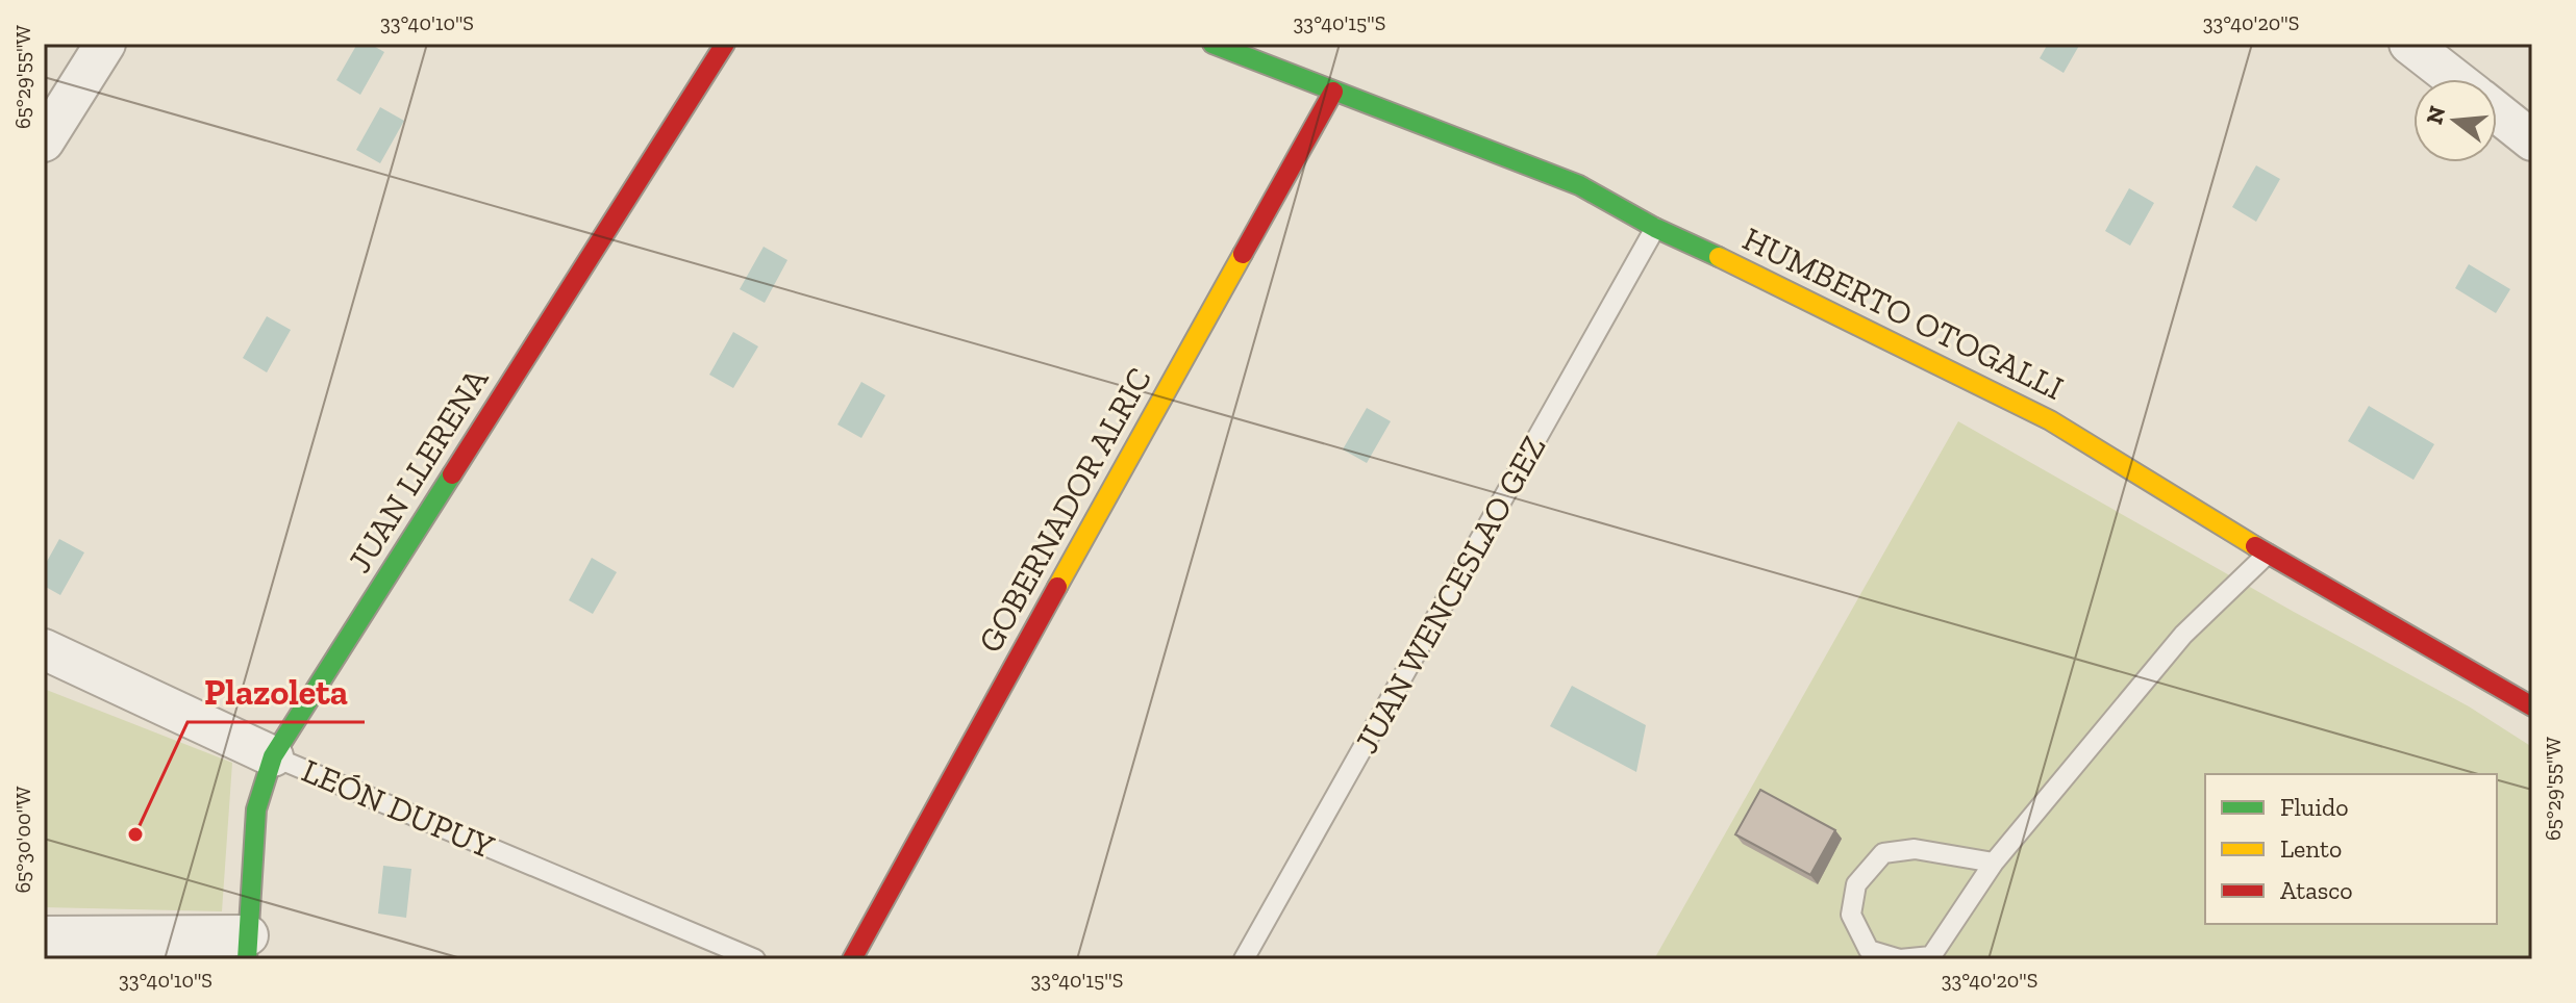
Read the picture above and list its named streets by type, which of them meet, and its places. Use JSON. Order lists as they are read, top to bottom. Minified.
{"streets":{"street":["HUMBERTO OTOGALLI","JUAN LLERENA","GOBERNADOR ALRIC","LEÓN DUPUY"],"lane":["JUAN WENCESLAO GEZ"]},"crossings":[["HUMBERTO OTOGALLI","GOBERNADOR ALRIC"],["HUMBERTO OTOGALLI","JUAN WENCESLAO GEZ"],["JUAN LLERENA","LEÓN DUPUY"]],"places":["Plazoleta"],"legend":["Fluido","Lento","Atasco"],"north":"left","coordinates":["33°40'10\"S","33°40'15\"S","33°40'20\"S","65°29'55\"W","65°30'00\"W"]}
